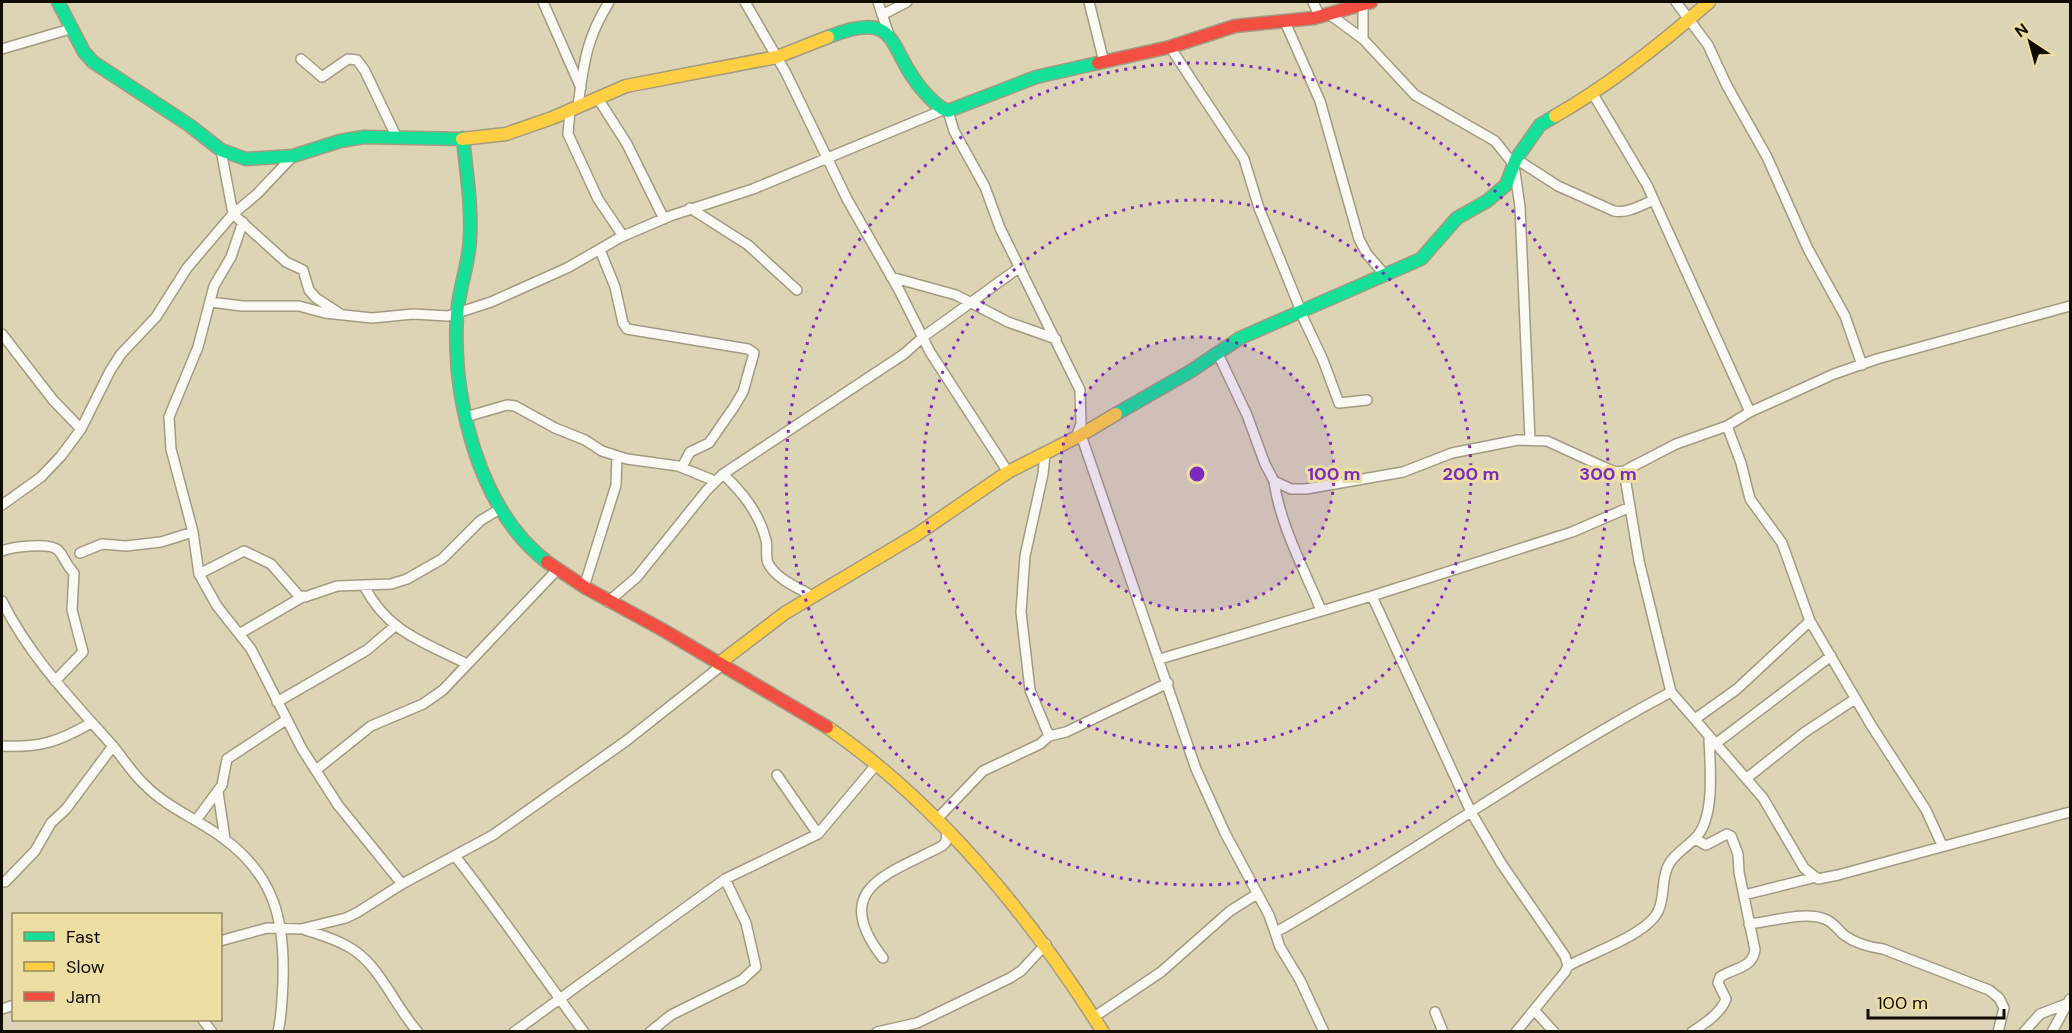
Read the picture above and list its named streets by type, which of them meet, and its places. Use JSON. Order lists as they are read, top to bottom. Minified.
{"legend":["Fast","Slow","Jam"],"scale_bar":"100 m","north":"top left","rings":["100 m","200 m","300 m"]}
